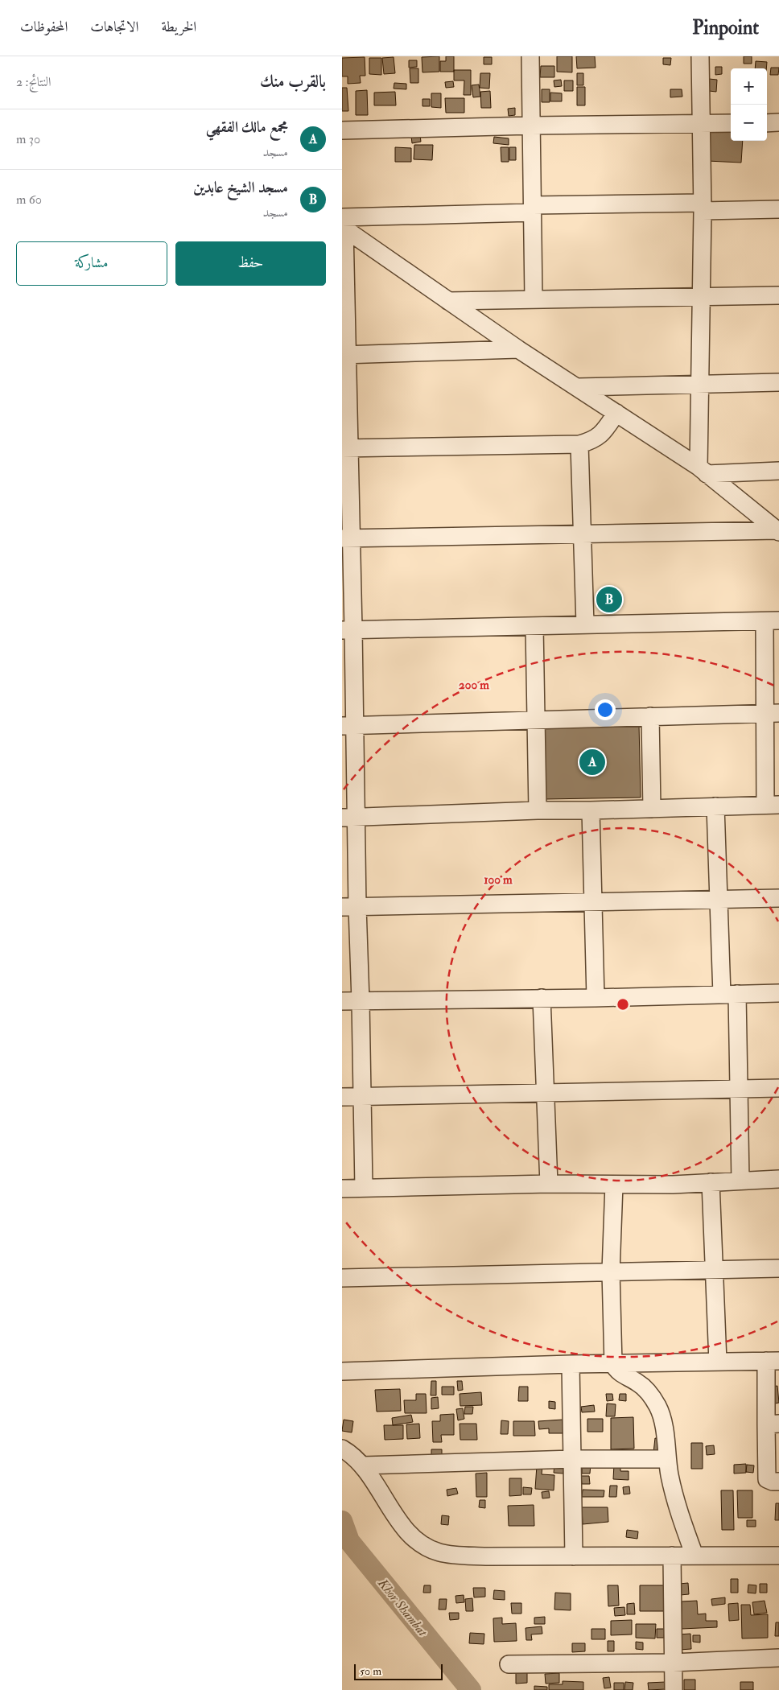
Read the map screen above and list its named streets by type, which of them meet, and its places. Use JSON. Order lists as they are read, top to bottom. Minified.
{"water":["Khor Shambat"],"scale_bar":"50 m","page":{"header":"Pinpoint","nav":["الخريطة","الاتجاهات","المحفوظات"],"heading":["بالقرب منك","النتائج: 2"],"map_buttons":["+","−"],"list":[{"mark":"A","name":"مجمع مالك الفقهي","note":"مسجد","value":"30 m"},{"mark":"B","name":"مسجد الشيخ عابدين","note":"مسجد","value":"60 m"}],"buttons":["حفظ","مشاركة"],"pins":["B","A"],"scale":"50 m"},"rings":["200 m","100 m"]}
